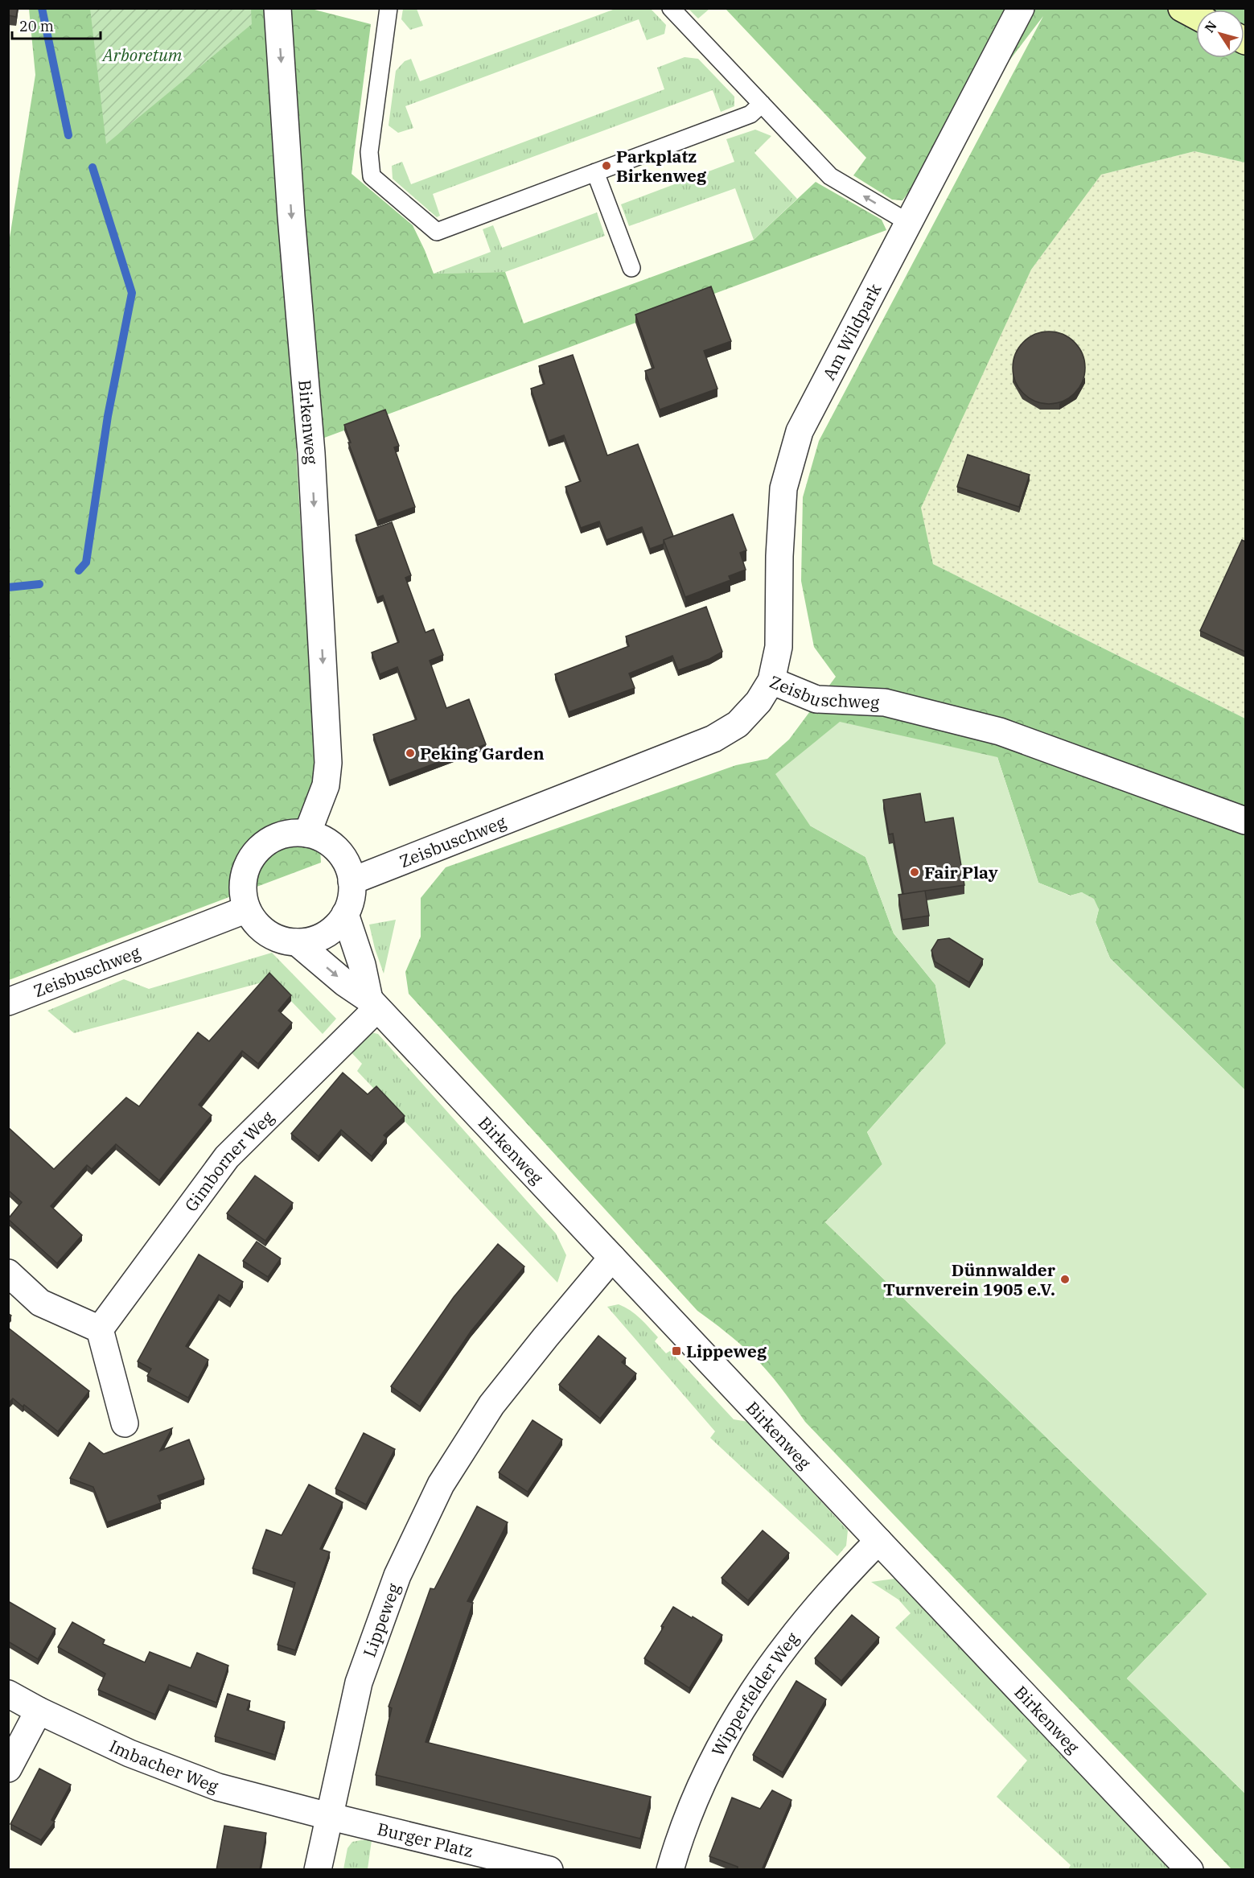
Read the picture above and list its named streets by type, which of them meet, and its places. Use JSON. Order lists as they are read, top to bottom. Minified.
{"streets":{"street":["Am Wildpark","Birkenweg","Zeisbuschweg","Gimborner Weg","Lippeweg","Wipperfelder Weg","Imbacher Weg","Burger Platz"]},"crossings":[["Am Wildpark","Zeisbuschweg"],["Birkenweg","Zeisbuschweg"],["Birkenweg","Gimborner Weg"],["Birkenweg","Lippeweg"],["Birkenweg","Wipperfelder Weg"],["Lippeweg","Imbacher Weg"],["Lippeweg","Burger Platz"],["Imbacher Weg","Burger Platz"]],"one_way":["Birkenweg"],"parks":["Arboretum"],"places":{"other":["Parkplatz Birkenweg","Peking Garden","Fair Play","Dünnwalder Turnverein 1905 e.V."],"transit":["Lippeweg"]},"scale_bar":"20 m","north":"top left"}
